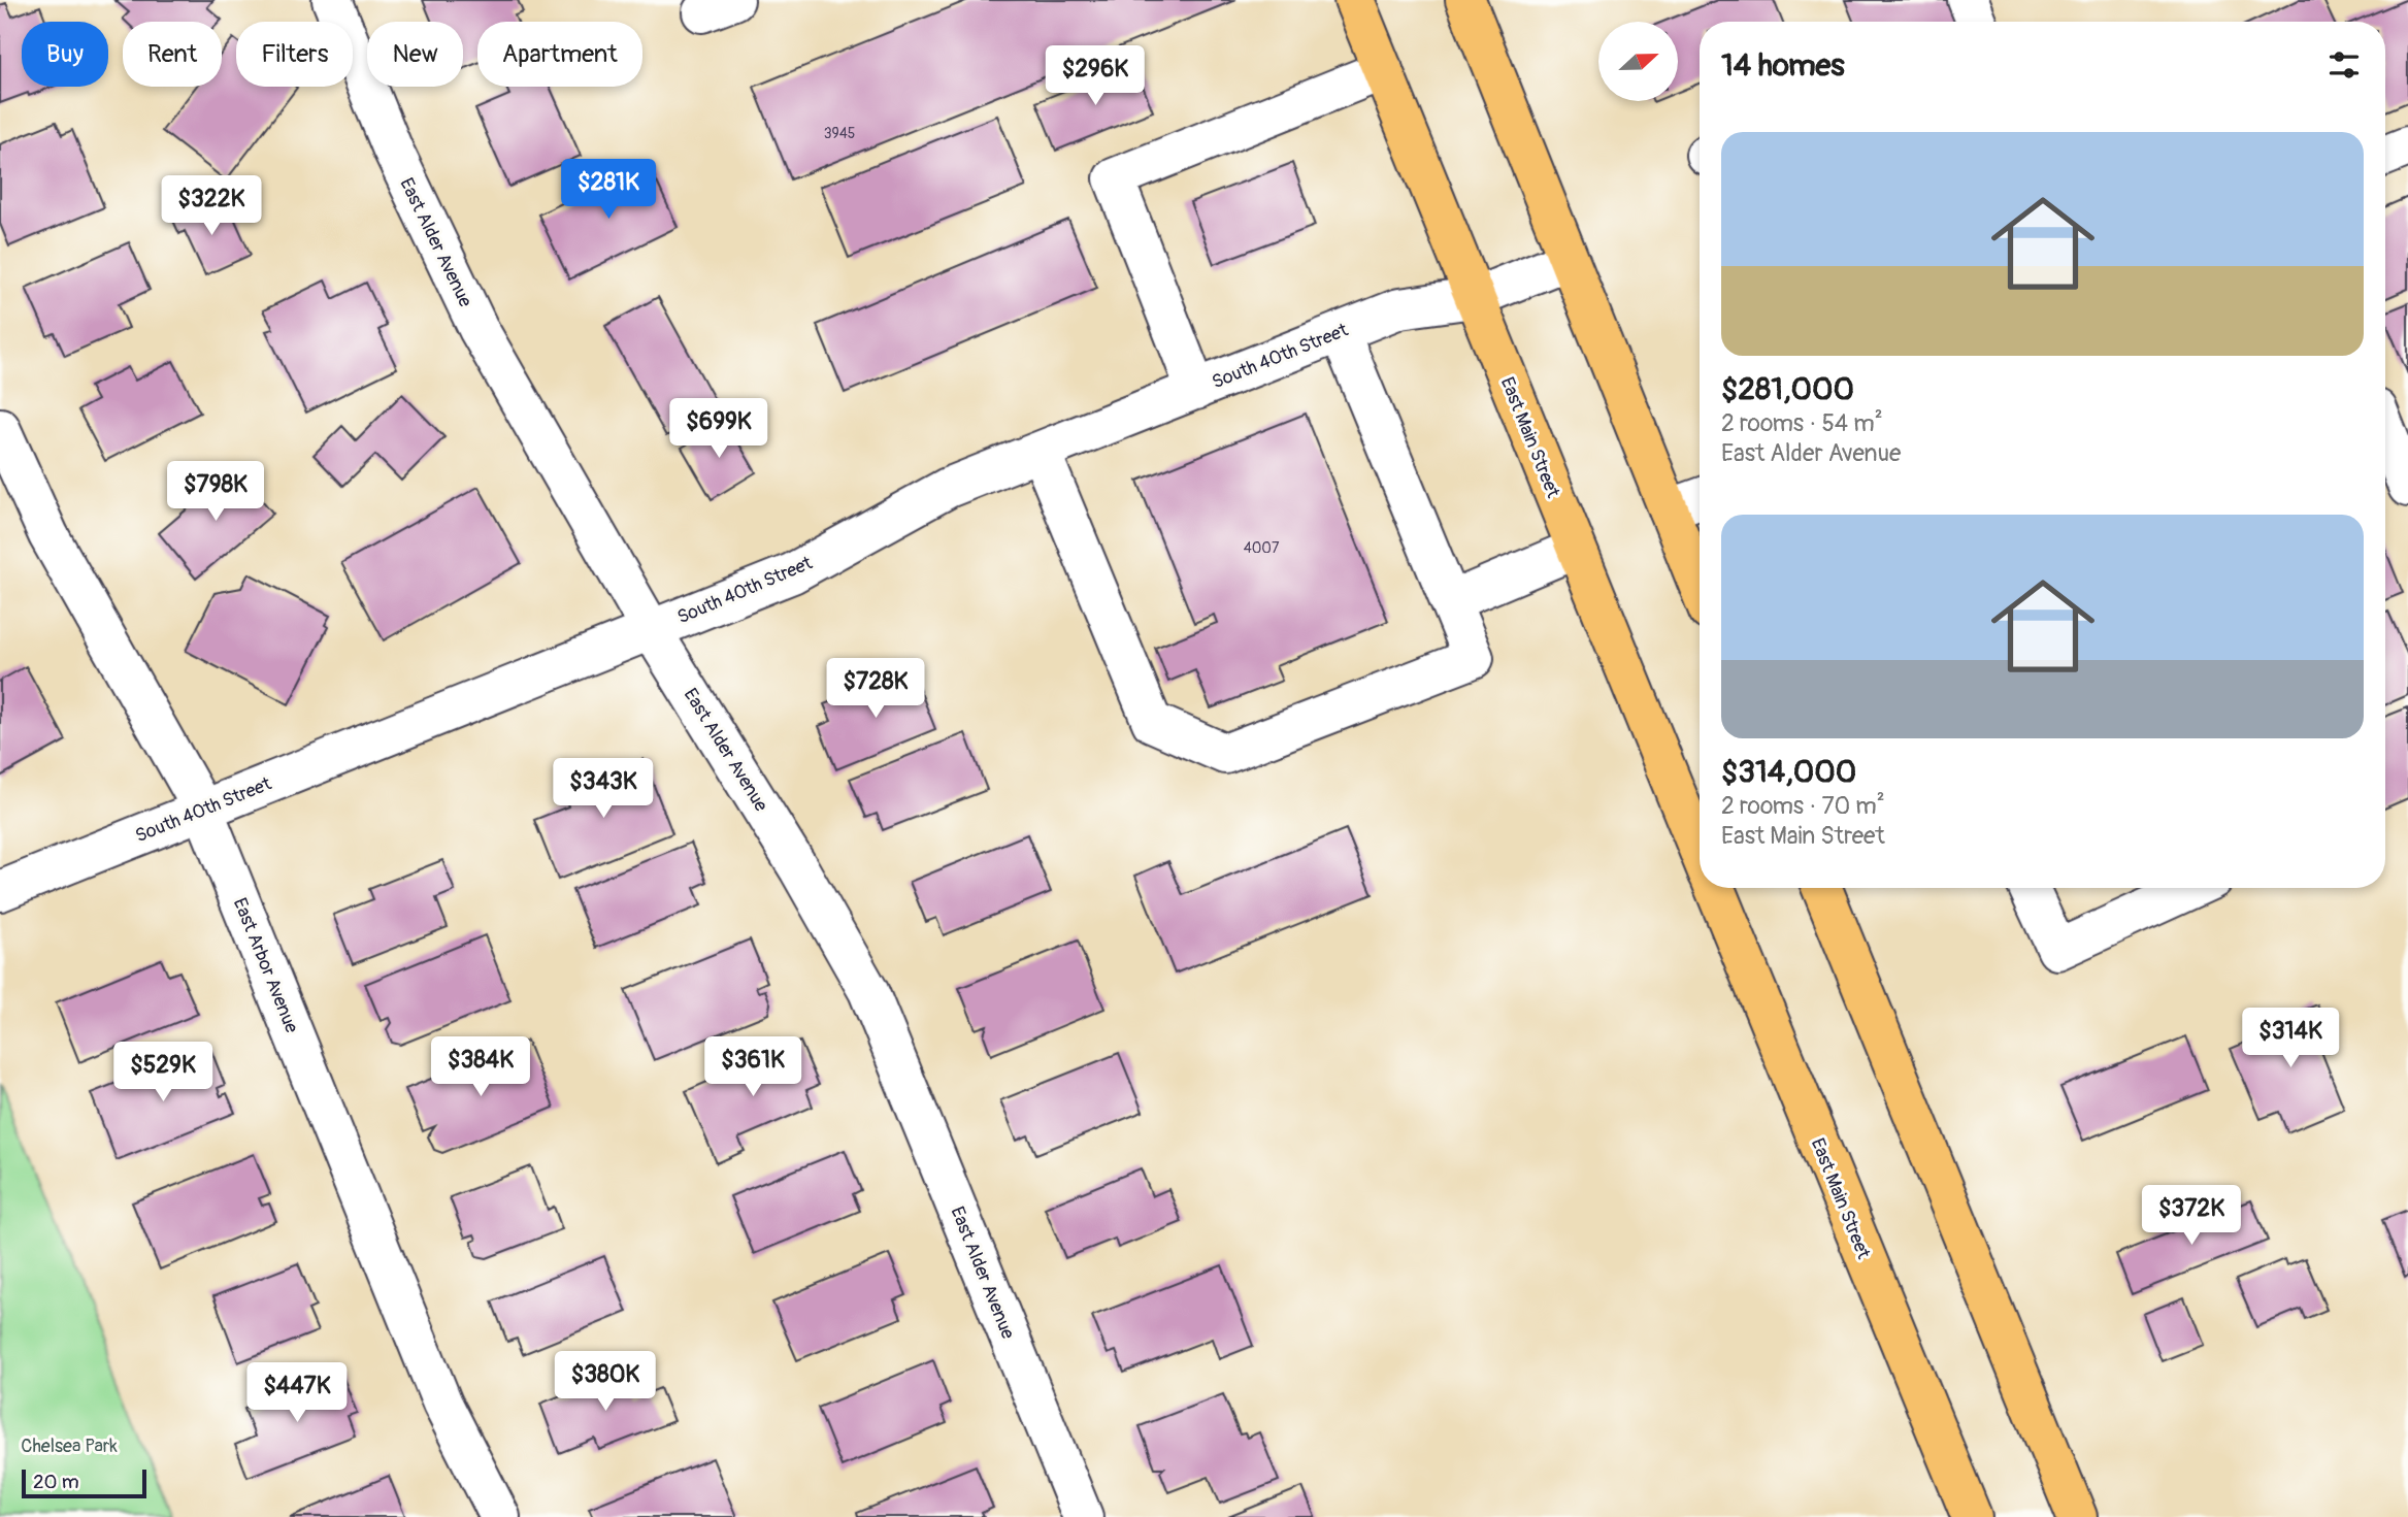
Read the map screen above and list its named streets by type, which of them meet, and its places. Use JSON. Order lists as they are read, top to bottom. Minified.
{"streets":{"main road":["East Main Street"],"street":["East Alder Avenue","South 40th Street","East Arbor Avenue"]},"crossings":[["East Alder Avenue","South 40th Street"],["South 40th Street","East Main Street"],["South 40th Street","East Arbor Avenue"]],"parks":["Chelsea Park"],"house_numbers":["3945","4007"],"scale_bar":"20 m","north":"right","page":{"chip":["Buy","Rent","Filters","New","Apartment"],"heading":"14 homes","price":["$296K","$281K","$322K","$699K","$798K","$728K","$343K","$314K","$384K","$361K","$529K","$372K","$380K","$447K"],"list":[{"name":"$281,000","note":"2 rooms · 54 m² · East Alder Avenue"},{"name":"$314,000","note":"2 rooms · 70 m² · East Main Street"}],"scale":"20 m"}}
